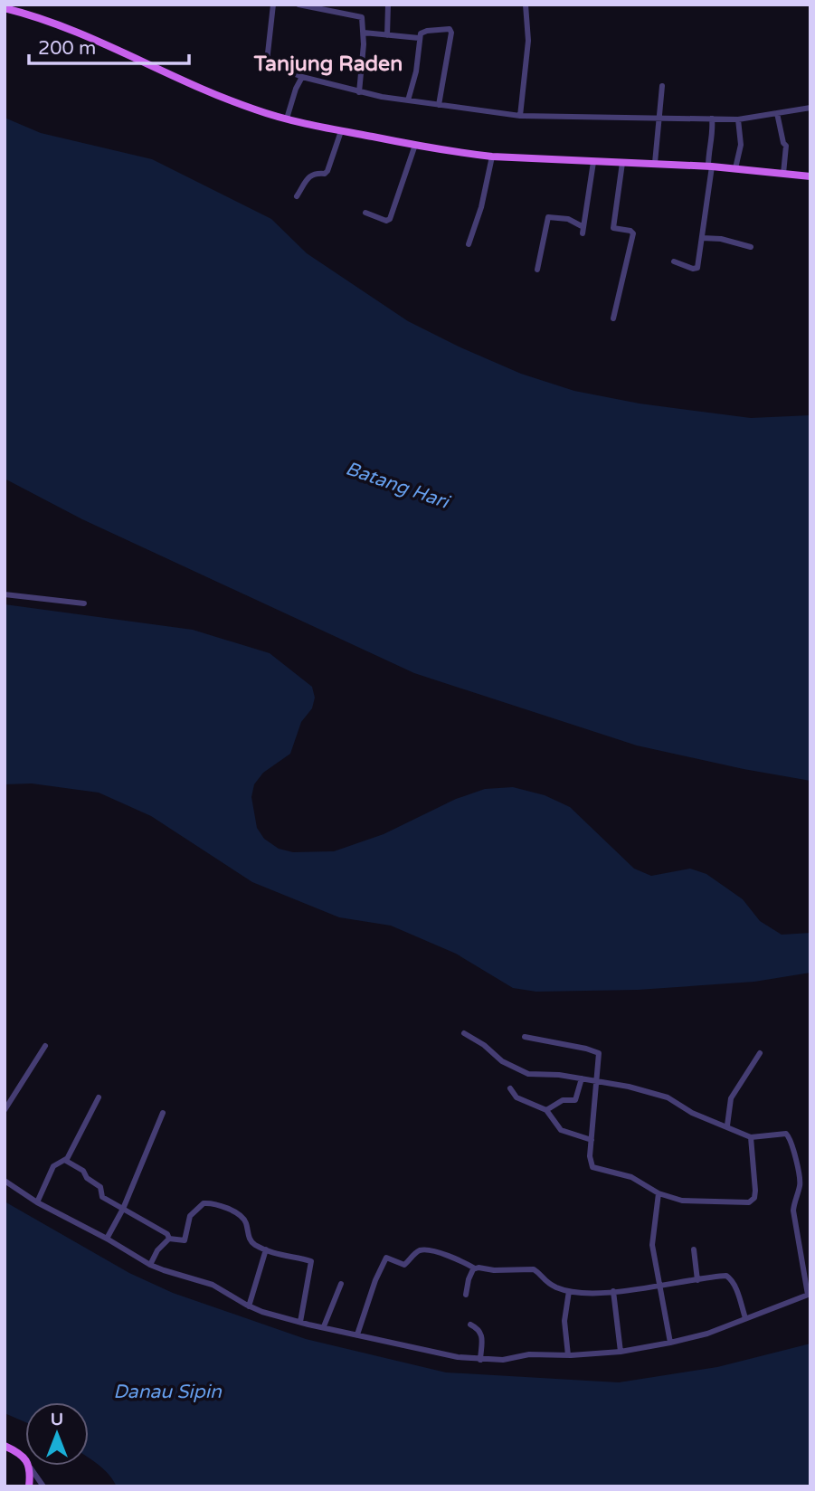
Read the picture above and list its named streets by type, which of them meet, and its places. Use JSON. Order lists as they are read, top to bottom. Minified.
{"districts":["Tanjung Raden"],"water":["Batang Hari","Danau Sipin"],"scale_bar":"200 m","north":"top"}
